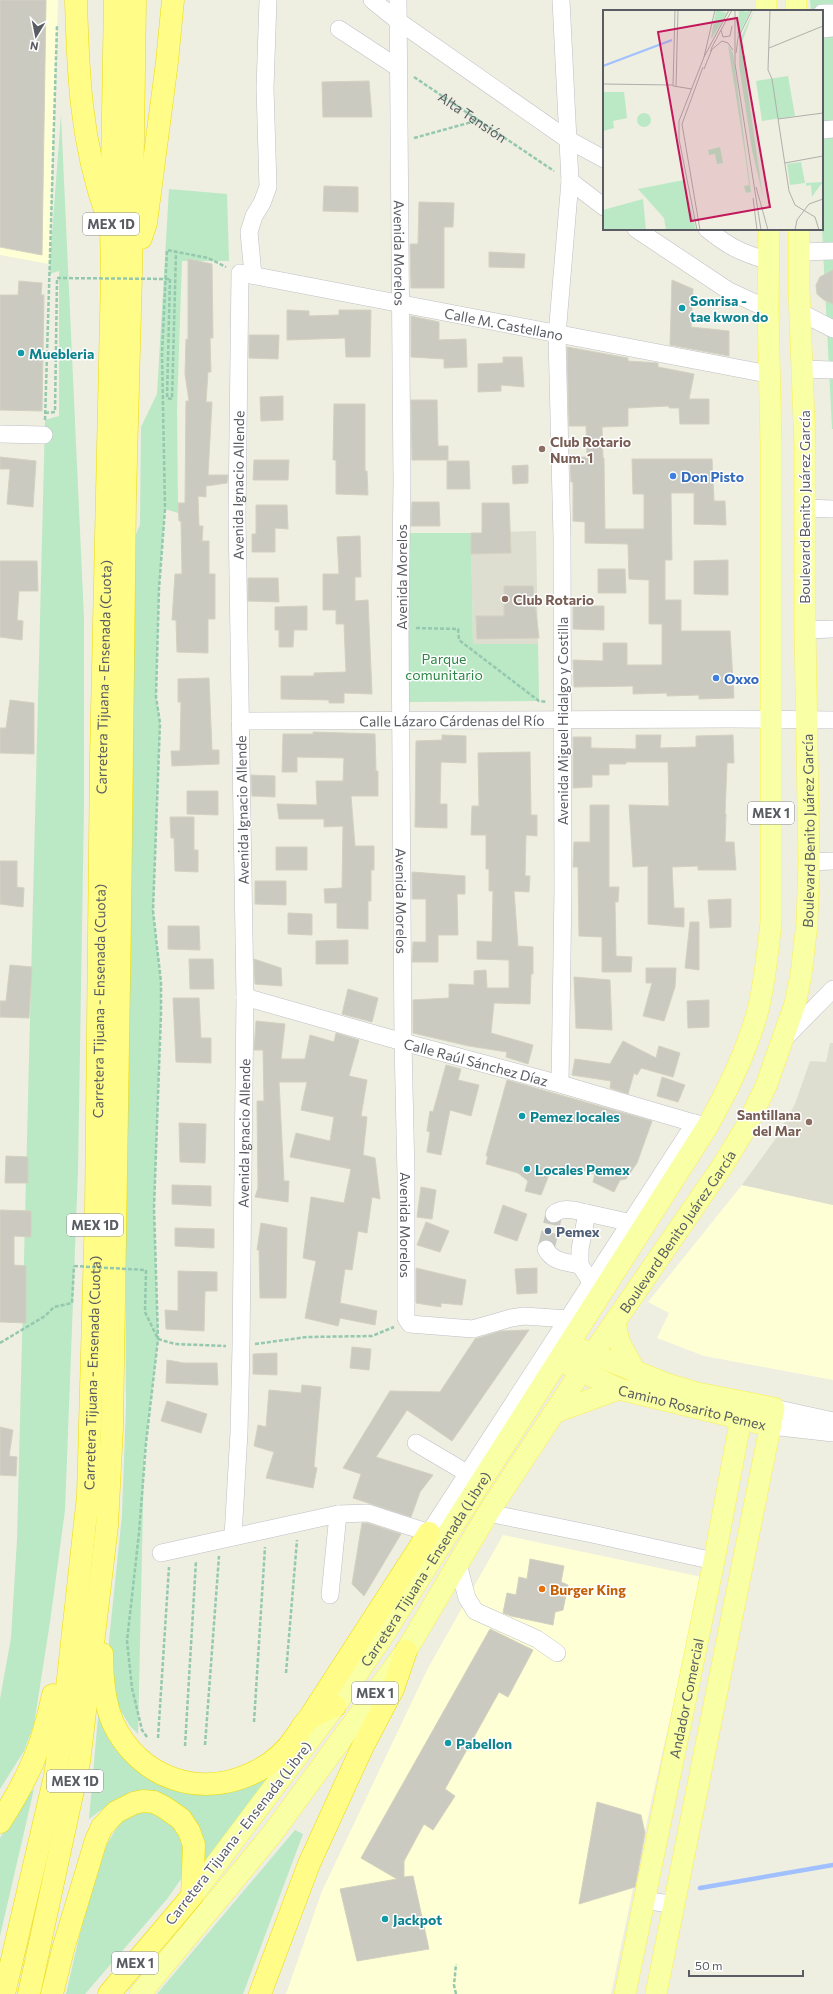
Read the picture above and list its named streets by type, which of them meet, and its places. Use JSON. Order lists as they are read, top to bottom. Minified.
{"streets":{"highway":["MEX 1D","Carretera Tijuana - Ensenada (Cuota)","MEX 1","Carretera Tijuana - Ensenada (Libre)"],"main road":["Boulevard Benito Juárez García","Camino Rosarito Pemex","Andador Comercial"],"street":["Avenida Morelos","Calle M. Castellano","Avenida Ignacio Allende","Calle Lázaro Cárdenas del Río","Avenida Miguel Hidalgo y Costilla","Calle Raúl Sánchez Díaz"],"path":["Alta Tensión"]},"crossings":[["Alta Tensión","Avenida Morelos"],["Alta Tensión","Avenida Miguel Hidalgo y Costilla"],["Avenida Morelos","Calle M. Castellano"],["Avenida Morelos","Calle Lázaro Cárdenas del Río"],["Avenida Morelos","Calle Raúl Sánchez Díaz"],["Calle M. Castellano","Avenida Ignacio Allende"],["Calle M. Castellano","Avenida Miguel Hidalgo y Costilla"],["Calle M. Castellano","MEX 1"],["Avenida Ignacio Allende","Calle Lázaro Cárdenas del Río"],["Avenida Ignacio Allende","Calle Raúl Sánchez Díaz"],["Boulevard Benito Juárez García","Calle Lázaro Cárdenas del Río"],["Boulevard Benito Juárez García","Camino Rosarito Pemex"],["Boulevard Benito Juárez García","Carretera Tijuana - Ensenada (Libre)"],["Calle Lázaro Cárdenas del Río","Avenida Miguel Hidalgo y Costilla"],["Calle Lázaro Cárdenas del Río","MEX 1"],["Avenida Miguel Hidalgo y Costilla","Calle Raúl Sánchez Díaz"],["MEX 1","Calle Raúl Sánchez Díaz"],["MEX 1","Camino Rosarito Pemex"],["MEX 1","Carretera Tijuana - Ensenada (Libre)"],["Camino Rosarito Pemex","Carretera Tijuana - Ensenada (Libre)"],["Camino Rosarito Pemex","Andador Comercial"]],"parks":["Parque comunitario"],"places":["Sonrisa - tae kwon do","Muebleria","Club Rotario Num. 1","Don Pisto","Club Rotario","Oxxo","Pemez locales","Santillana del Mar","Locales Pemex","Pemex","Burger King","Pabellon","Jackpot"],"scale_bar":"50 m","north":"bottom"}
